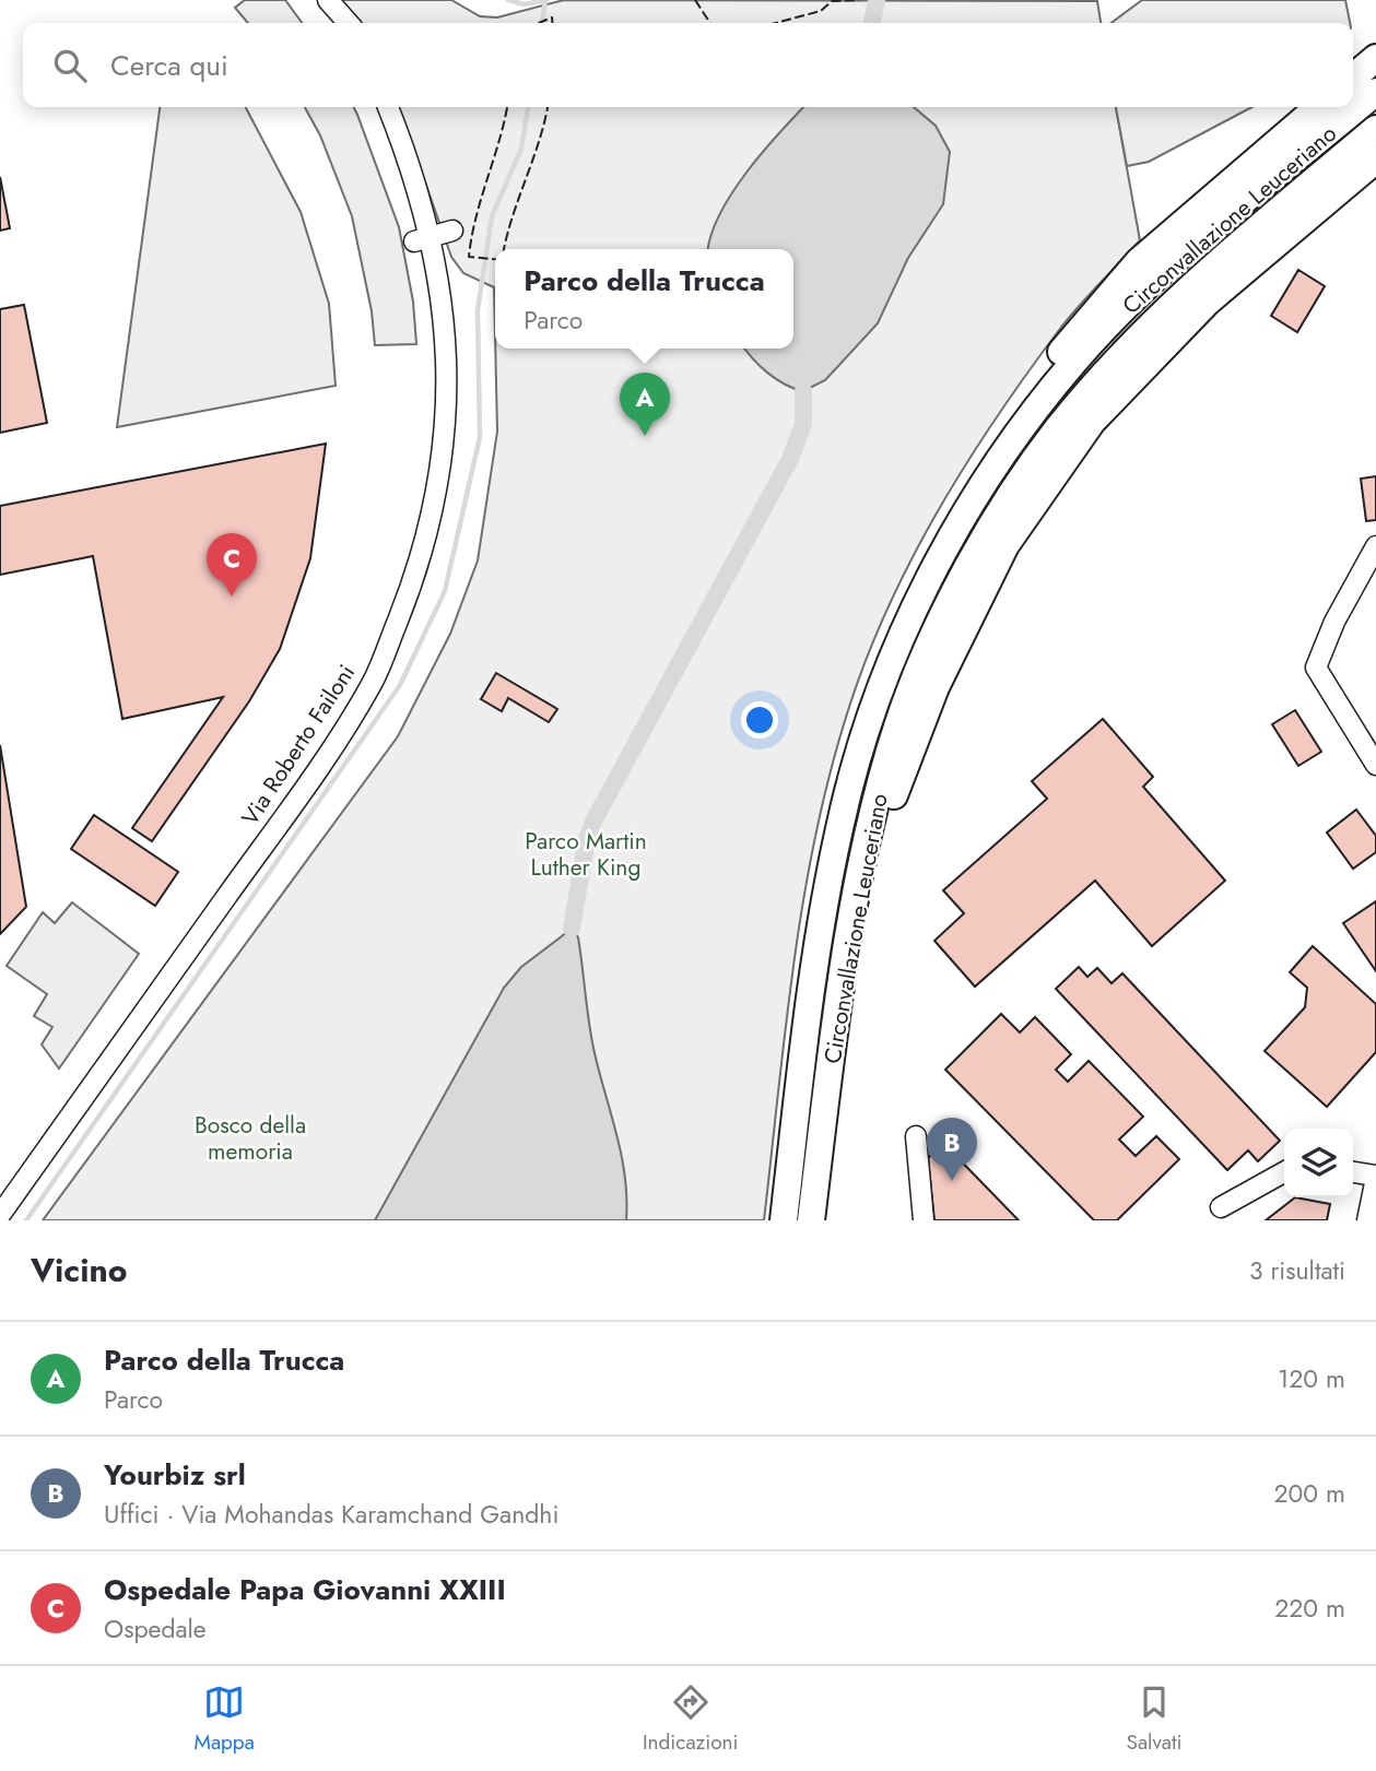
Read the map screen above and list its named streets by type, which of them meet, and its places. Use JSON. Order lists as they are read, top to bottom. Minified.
{"streets":{"highway":["Circonvallazione Leuceriano"],"street":["Via Roberto Failoni"]},"parks":["Parco Martin Luther King","Bosco della memoria"],"page":{"search":"Cerca qui","popup":["Parco della Trucca","Parco"],"pins":["A","C","B"],"heading":["Vicino","3 risultati"],"list":[{"mark":"A","name":"Parco della Trucca","note":"Parco","value":"120 m"},{"mark":"B","name":"Yourbiz srl","note":"Uffici · Via Mohandas Karamchand Gandhi","value":"200 m"},{"mark":"C","name":"Ospedale Papa Giovanni XXIII","note":"Ospedale","value":"220 m"}],"nav":["Mappa","Indicazioni","Salvati"]}}
